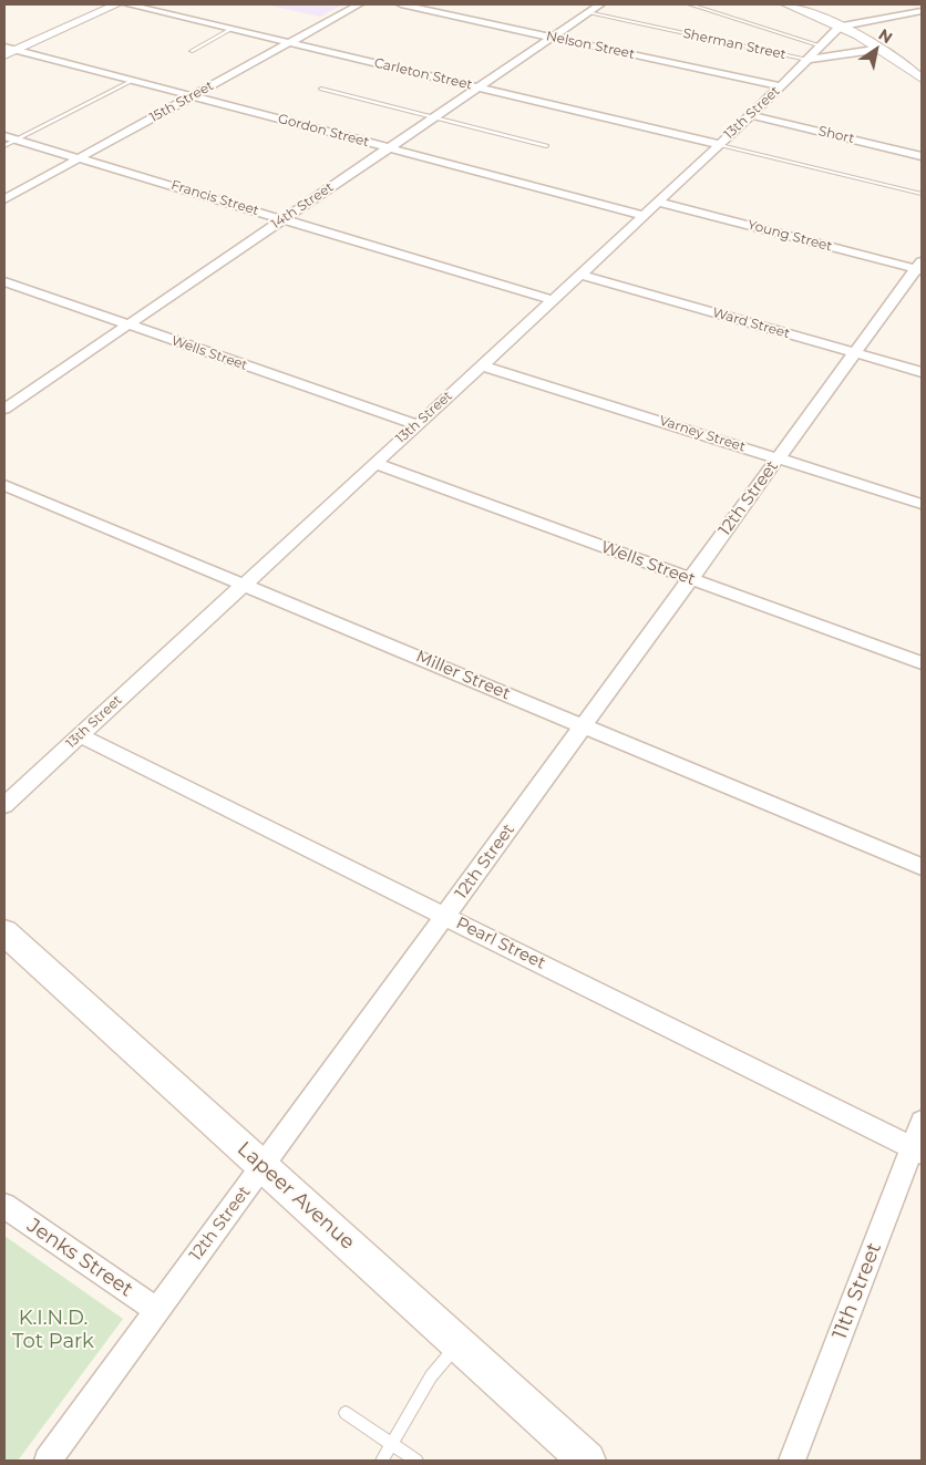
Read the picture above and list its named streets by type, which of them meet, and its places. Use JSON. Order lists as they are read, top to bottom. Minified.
{"streets":{"main road":["Lapeer Avenue"],"street":["Sherman Street","Nelson Street","Carleton Street","15th Street","13th Street","Gordon Street","Short","Francis Street","14th Street","Young Street","Ward Street","Wells Street","Varney Street","12th Street","Miller Street","Pearl Street","Jenks Street","11th Street"]},"crossings":[["Sherman Street","13th Street"],["Sherman Street","14th Street"],["Nelson Street","13th Street"],["Nelson Street","14th Street"],["Carleton Street","15th Street"],["Carleton Street","13th Street"],["Carleton Street","14th Street"],["15th Street","Gordon Street"],["15th Street","Francis Street"],["13th Street","Gordon Street"],["13th Street","Short"],["13th Street","Francis Street"],["13th Street","Young Street"],["13th Street","Ward Street"],["13th Street","Wells Street"],["13th Street","Varney Street"],["13th Street","Miller Street"],["13th Street","Pearl Street"],["Gordon Street","14th Street"],["Francis Street","14th Street"],["14th Street","Wells Street"],["Young Street","12th Street"],["Ward Street","12th Street"],["Wells Street","12th Street"],["Varney Street","12th Street"],["12th Street","Miller Street"],["12th Street","Pearl Street"],["12th Street","Lapeer Avenue"],["12th Street","Jenks Street"],["Pearl Street","11th Street"]],"parks":["K.I.N.D. Tot Park"],"north":"top right"}
